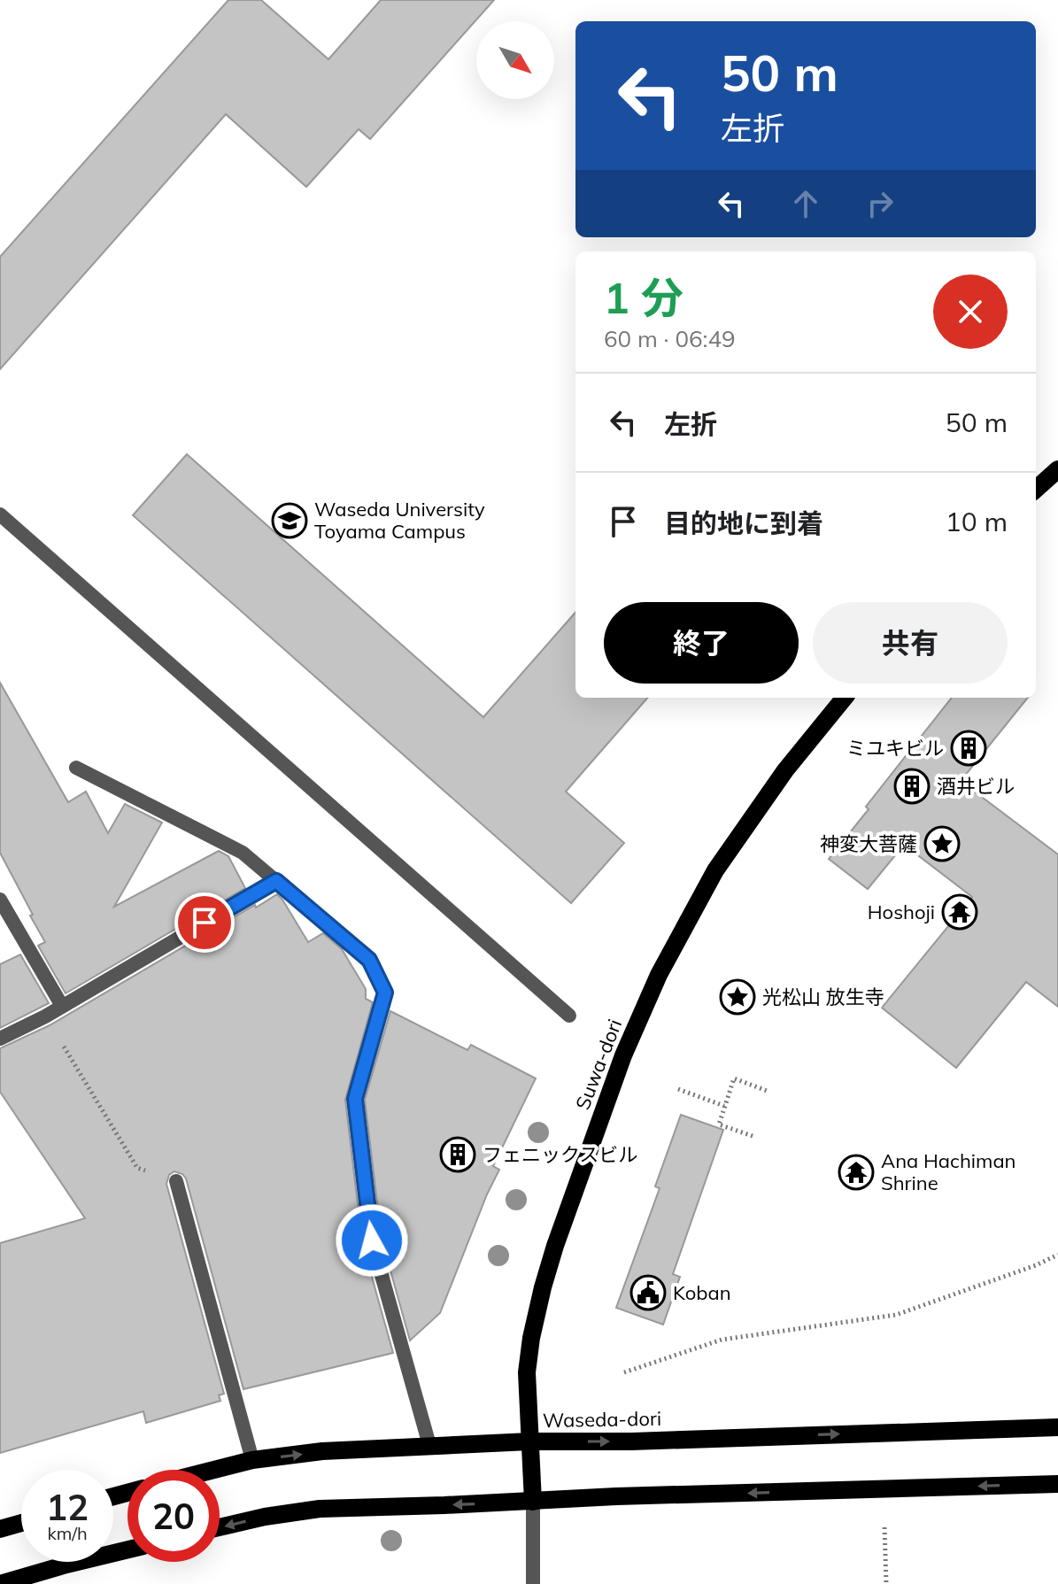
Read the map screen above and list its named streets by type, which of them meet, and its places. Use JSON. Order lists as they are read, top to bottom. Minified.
{"streets":{"main road":["Suwa-dori","Waseda-dori"]},"crossings":[["Suwa-dori","Waseda-dori"]],"places":{"school or university":["Waseda University Toyama Campus"],"building":["ミユキビル","酒井ビル","フェニックスビル"],"place":["神変大菩薩","光松山 放生寺"],"temple":["Hoshoji","Ana Hachiman Shrine"],"public building":["Koban"]},"north":"bottom right","page":{"turn":["50 m","左折"],"heading":["1 分","60 m · 06:49"],"list":[{"name":"左折","value":"50 m"},{"name":"目的地に到着","value":"10 m"}],"buttons":["終了","共有"],"speed":"12 km/h","limit":"20"}}
